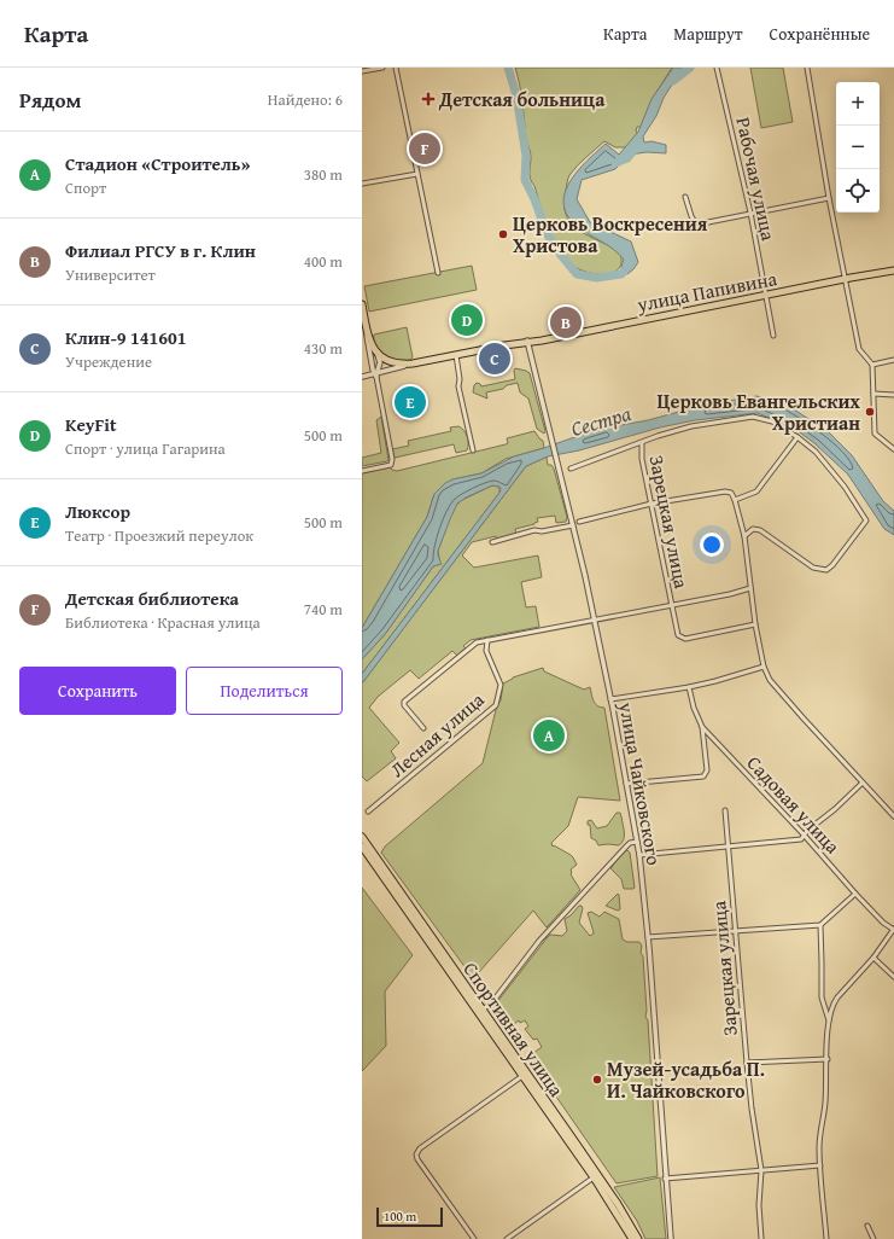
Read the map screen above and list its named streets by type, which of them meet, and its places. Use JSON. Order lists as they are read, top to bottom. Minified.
{"streets":{"highway":["улица Папивина","Спортивная улица"],"street":["Рабочая улица","Зарецкая улица","Лесная улица","улица Чайковского","Садовая улица"]},"crossings":[["Рабочая улица","улица Папивина"],["улица Папивина","улица Чайковского"]],"water":["Сестра"],"places":{"health":["Детская больница"],"other":["Церковь Воскресения Христова","Церковь Евангельских Христиан","Музей-усадьба П. И. Чайковского"]},"scale_bar":"100 m","page":{"header":"Карта","nav":["Карта","Маршрут","Сохранённые"],"heading":["Рядом","Найдено: 6"],"map_buttons":["+","−"],"list":[{"mark":"A","name":"Стадион «Строитель»","note":"Спорт","value":"380 m"},{"mark":"B","name":"Филиал РГСУ в г. Клин","note":"Университет","value":"400 m"},{"mark":"C","name":"Клин-9 141601","note":"Учреждение","value":"430 m"},{"mark":"D","name":"KeyFit","note":"Спорт · улица Гагарина","value":"500 m"},{"mark":"E","name":"Люксор","note":"Театр · Проезжий переулок","value":"500 m"},{"mark":"F","name":"Детская библиотека","note":"Библиотека · Красная улица","value":"740 m"}],"pins":["F","D","B","C","E","A"],"buttons":["Сохранить","Поделиться"],"scale":"100 m"}}
